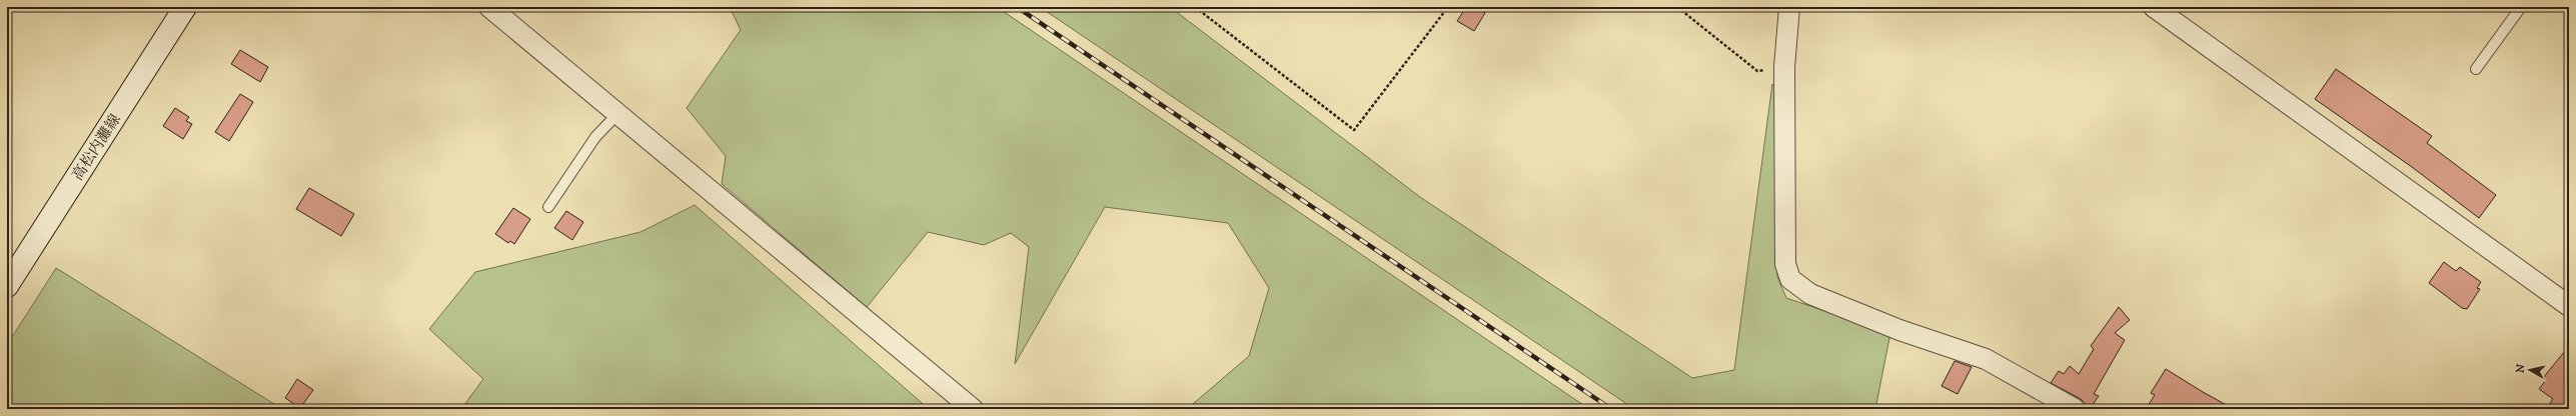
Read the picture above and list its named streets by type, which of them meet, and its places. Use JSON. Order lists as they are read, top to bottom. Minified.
{"streets":{"main road":["高松内灘線"]},"north":"left"}
